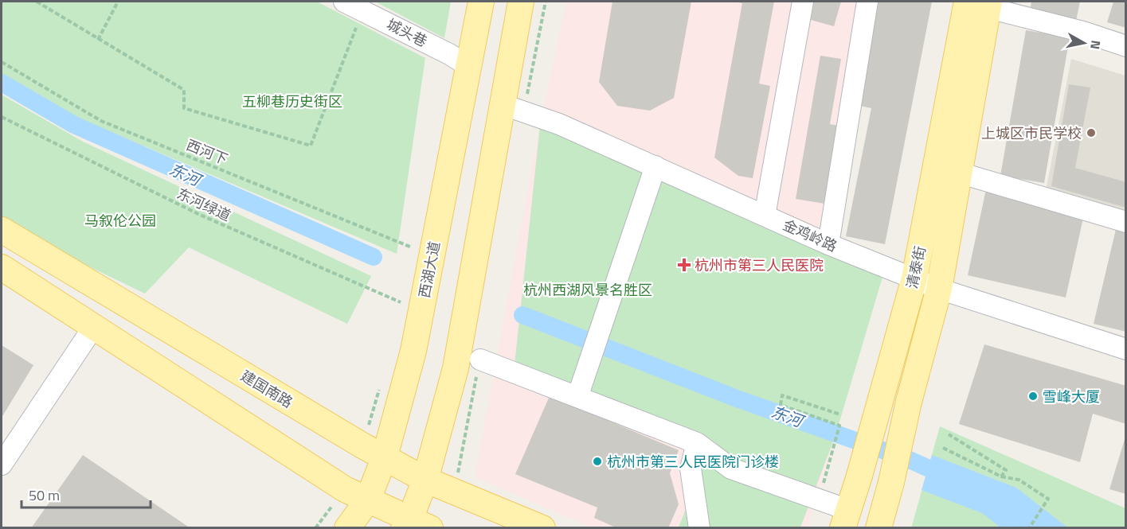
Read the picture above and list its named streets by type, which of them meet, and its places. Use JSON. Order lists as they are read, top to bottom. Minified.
{"streets":{"main road":["清泰街","西湖大道","建国南路"],"street":["城头巷","金鸡岭路"],"path":["西河下","东河绿道"]},"crossings":[["城头巷","西湖大道"],["金鸡岭路","清泰街"],["西湖大道","建国南路"]],"water":["东河"],"parks":["五柳巷历史街区","马叙伦公园","杭州西湖风景名胜区"],"places":{"other":["上城区市民学校","雪峰大厦","杭州市第三人民医院门诊楼"],"health":["杭州市第三人民医院"]},"scale_bar":"50 m","north":"right"}
